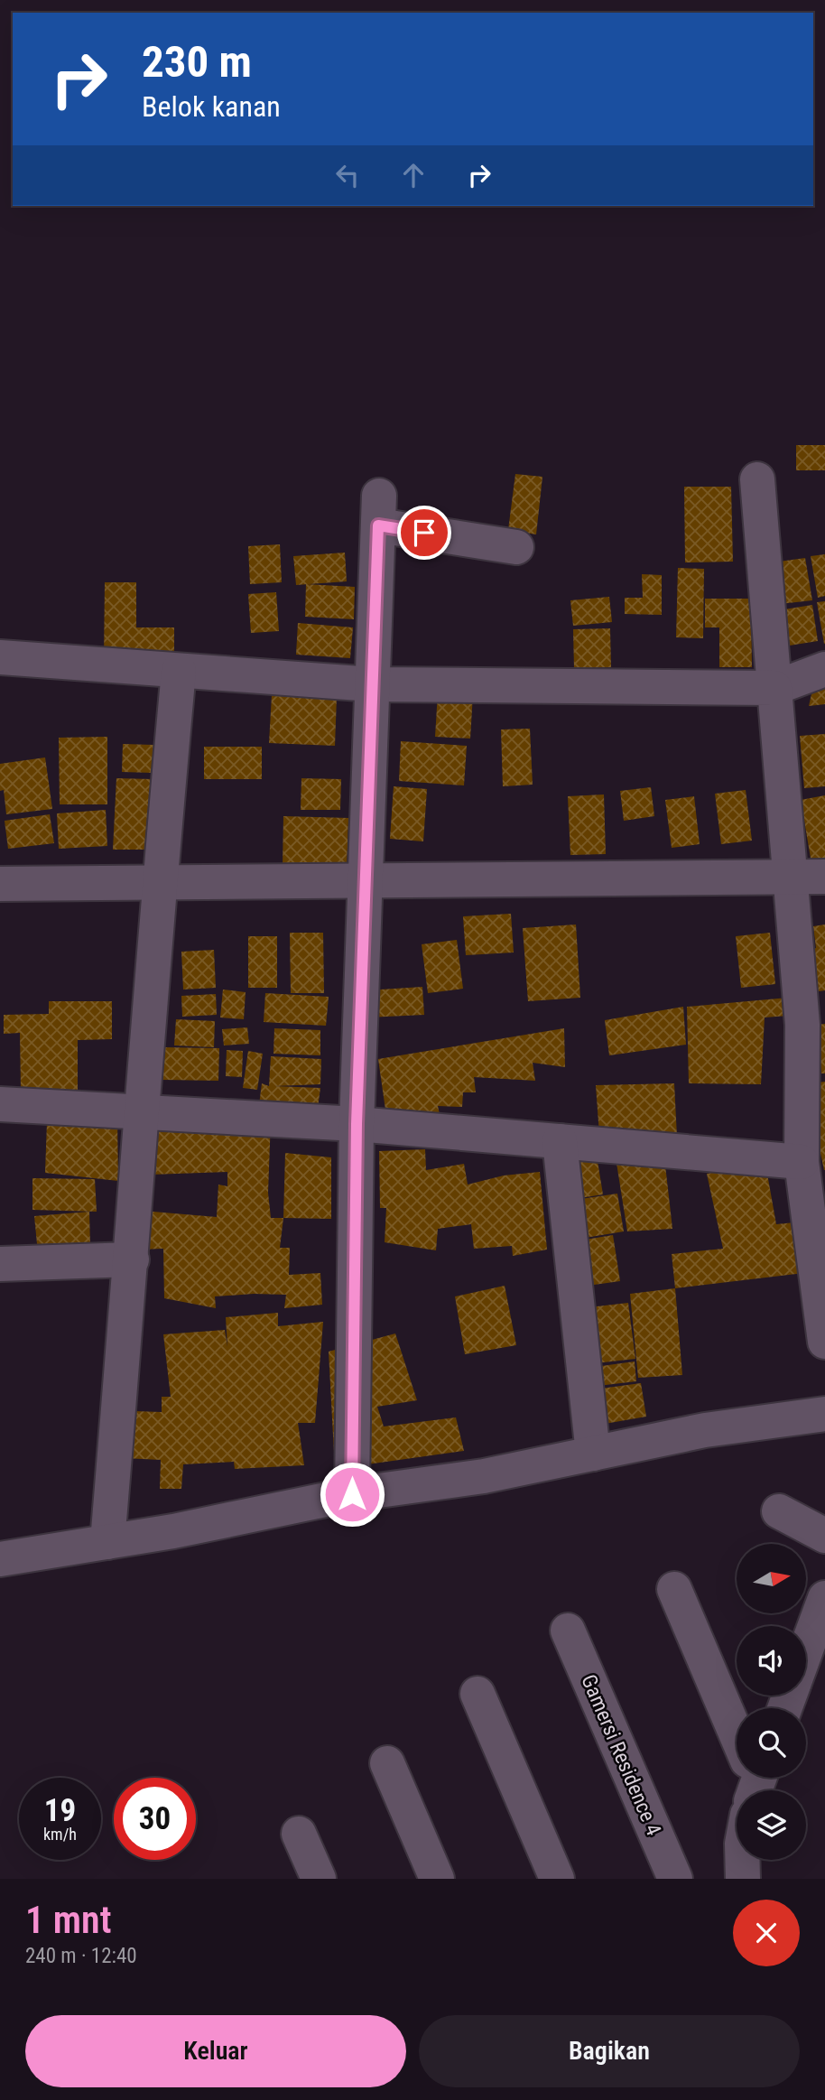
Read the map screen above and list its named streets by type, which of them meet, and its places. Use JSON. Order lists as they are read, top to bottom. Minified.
{"streets":{"street":["Gamersi Residence 4"]},"north":"right","page":{"turn":["230 m","Belok kanan"],"speed":"19 km/h","limit":"30","heading":["1 mnt","240 m · 12:40"],"buttons":["Keluar","Bagikan"]}}
